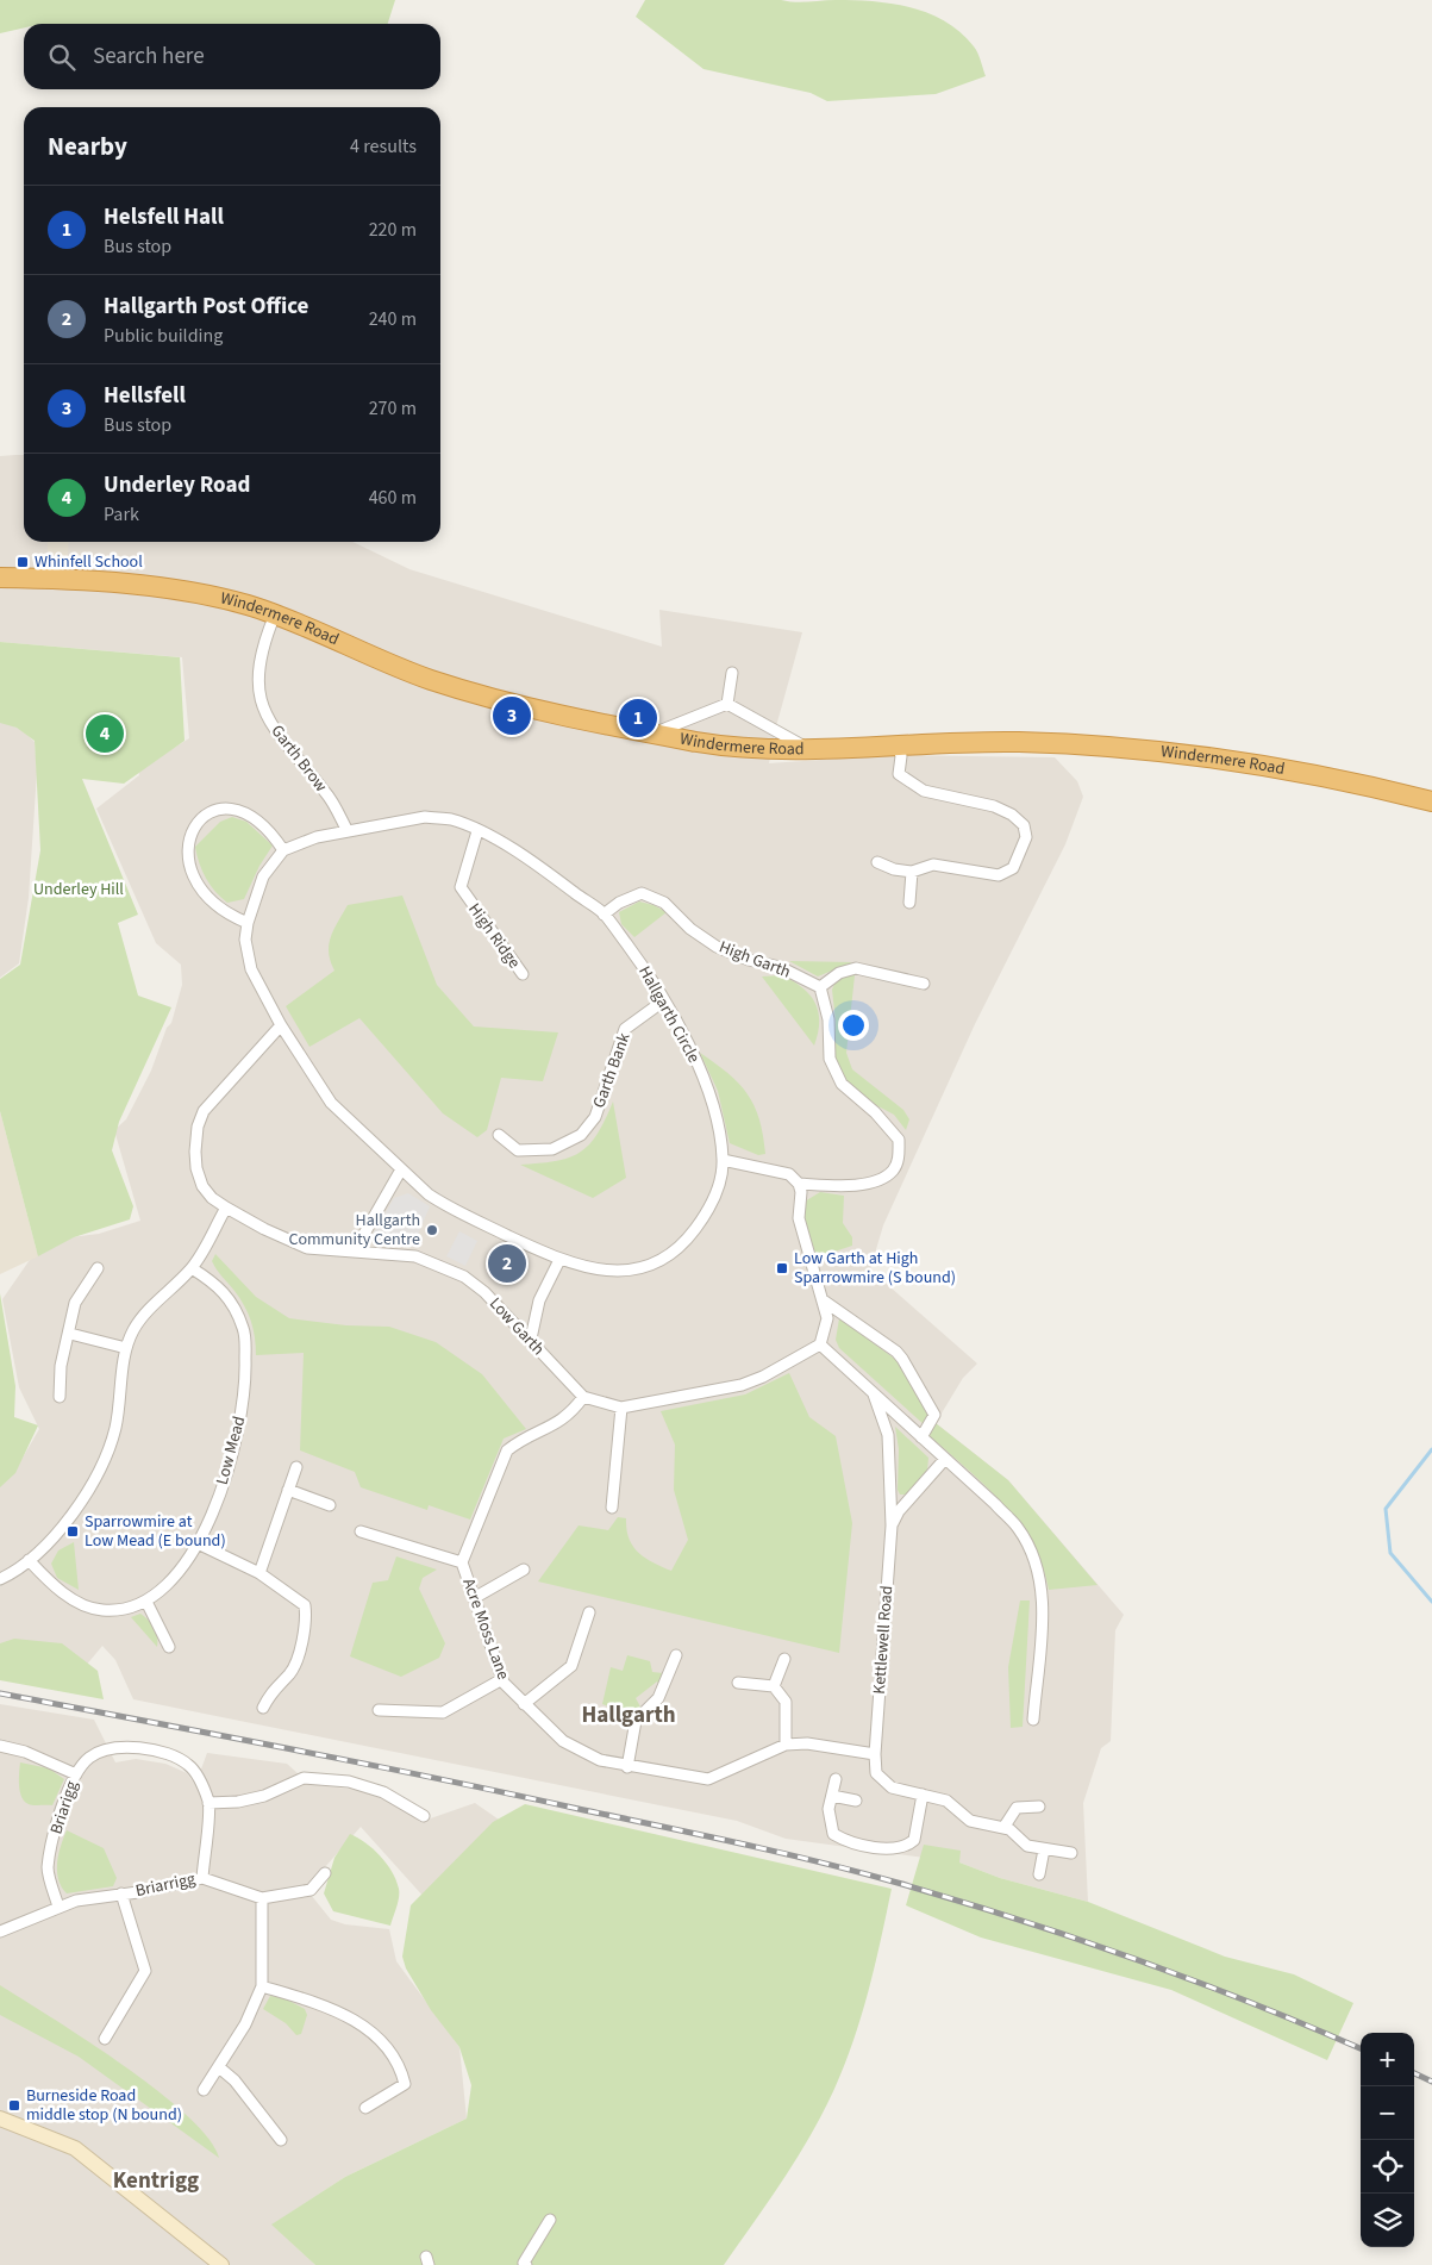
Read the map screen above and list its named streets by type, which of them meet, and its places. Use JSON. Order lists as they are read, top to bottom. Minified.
{"streets":{"highway":["Windermere Road"],"street":["Garth Brow","High Ridge","High Garth","Hallgarth Circle","Garth Bank","Low Garth","Low Mead","Acre Moss Lane","Kettlewell Road","Briarigg","Briarrigg"]},"crossings":[["Windermere Road","Garth Brow"],["Garth Brow","Hallgarth Circle"],["High Ridge","Hallgarth Circle"],["High Garth","Hallgarth Circle"],["Hallgarth Circle","Garth Bank"],["Hallgarth Circle","Low Garth"],["Low Garth","Acre Moss Lane"],["Acre Moss Lane","Kettlewell Road"],["Briarigg","Briarrigg"]],"districts":["Hallgarth","Kentrigg"],"parks":["Underley Hill"],"places":{"transit":["Whinfell School","Low Garth at High Sparrowmire (S bound)","Sparrowmire at Low Mead (E bound)","Burneside Road middle stop (N bound)"],"other":["Hallgarth Community Centre"]},"page":{"search":"Search here","heading":["Nearby","4 results"],"list":[{"mark":"1","name":"Helsfell Hall","note":"Bus stop","value":"220 m"},{"mark":"2","name":"Hallgarth Post Office","note":"Public building","value":"240 m"},{"mark":"3","name":"Hellsfell","note":"Bus stop","value":"270 m"},{"mark":"4","name":"Underley Road","note":"Park","value":"460 m"}],"pins":["3","1","4","2"],"map_buttons":["+","−"]}}
